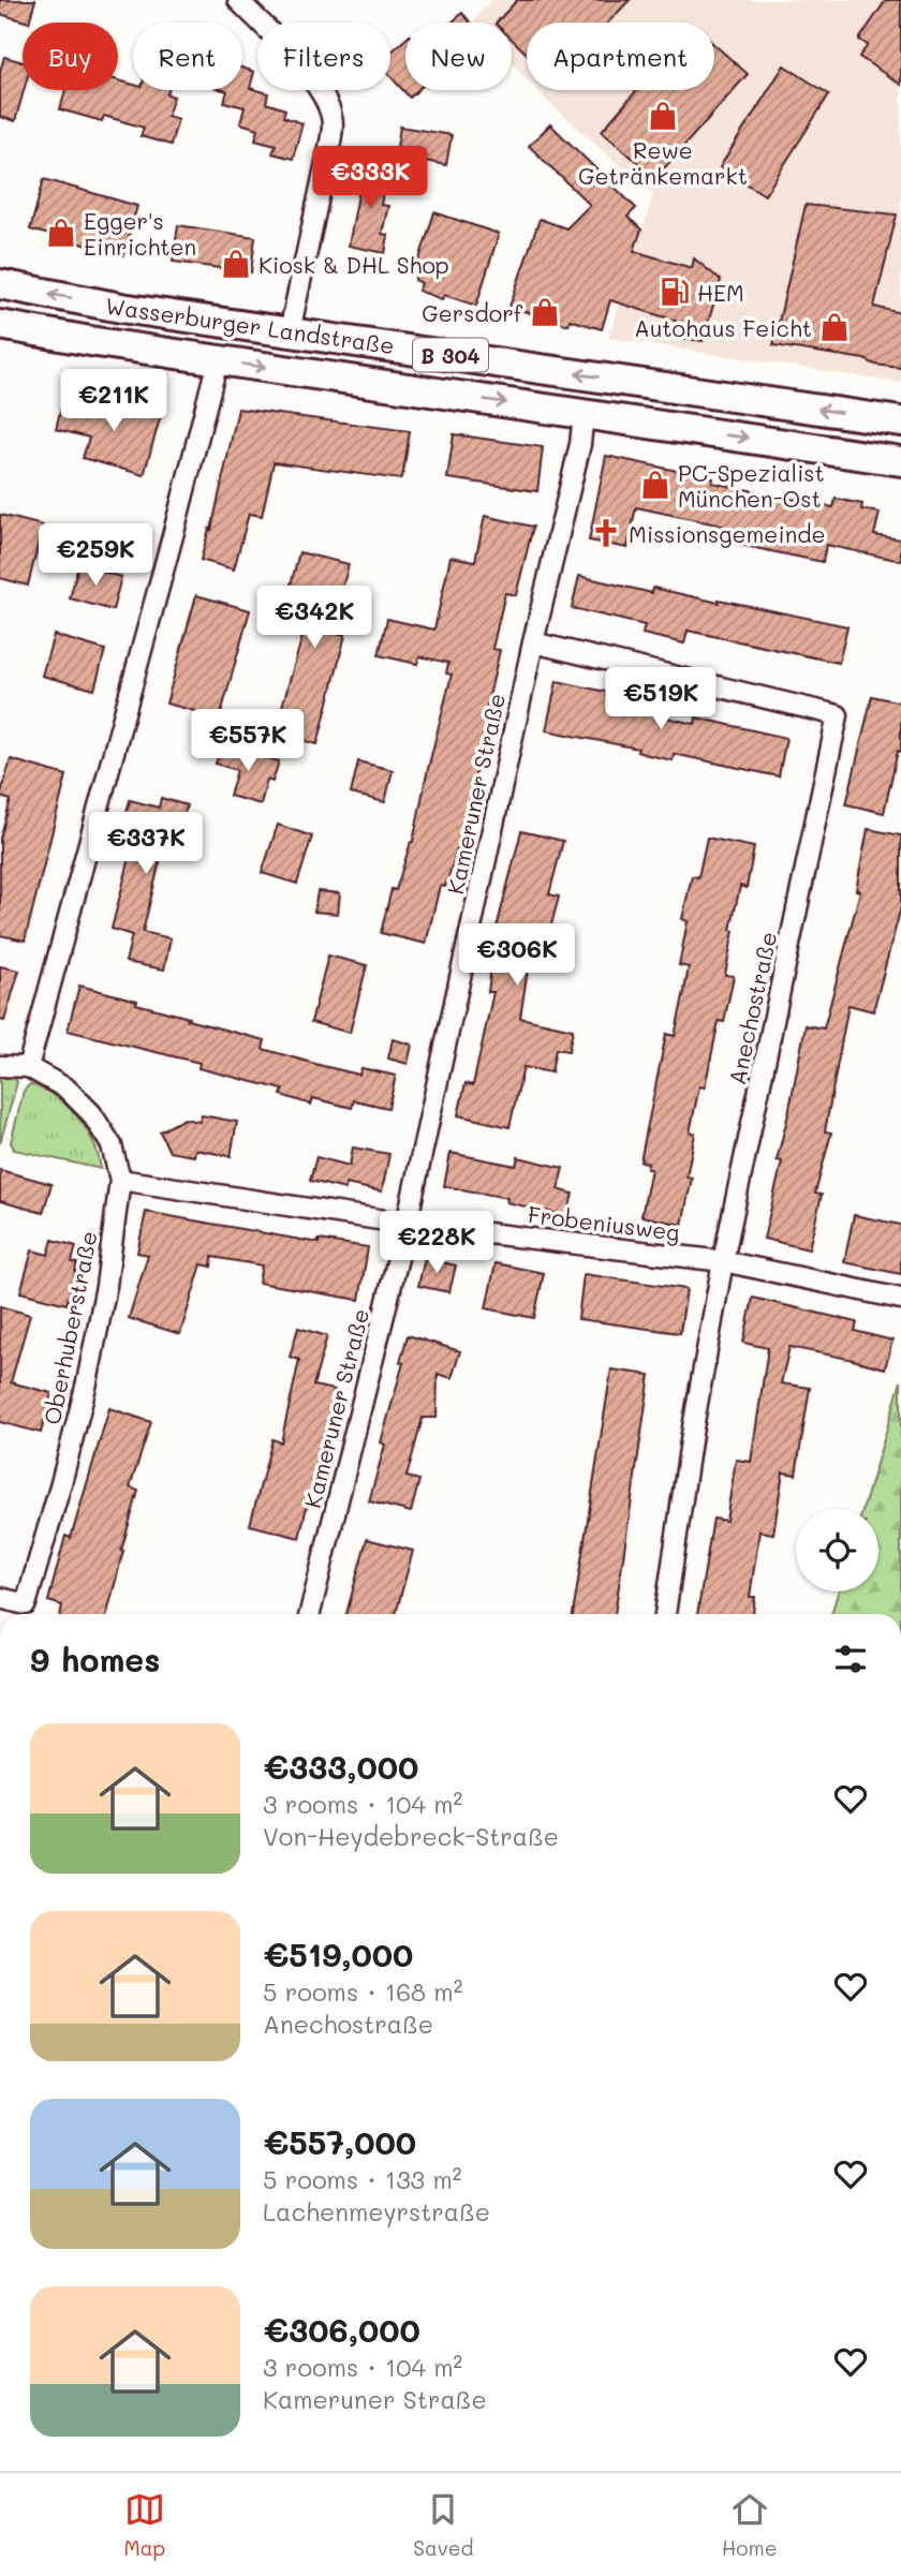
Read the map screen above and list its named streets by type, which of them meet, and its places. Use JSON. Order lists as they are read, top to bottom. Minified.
{"streets":{"main road":["Wasserburger Landstraße","B 304"],"street":["Kameruner Straße","Anechostraße","Frobeniusweg","Oberhuberstraße"]},"crossings":[["Wasserburger Landstraße","Kameruner Straße"],["Kameruner Straße","Anechostraße"],["Kameruner Straße","Frobeniusweg"],["Anechostraße","Frobeniusweg"],["Frobeniusweg","Oberhuberstraße"]],"places":{"shop":["Rewe Getränkemarkt","Egger's Einrichten","Kiosk & DHL Shop","Gersdorf","Autohaus Feicht","PC-Spezialist München-Ost"],"fuel station":["HEM"],"church":["Missionsgemeinde"]},"page":{"chip":["Buy","Rent","Filters","New","Apartment"],"price":["€333K","€211K","€259K","€342K","€519K","€557K","€337K","€306K","€228K"],"heading":"9 homes","list":[{"name":"€333,000","note":"3 rooms · 104 m² · Von-Heydebreck-Straße"},{"name":"€519,000","note":"5 rooms · 168 m² · Anechostraße"},{"name":"€557,000","note":"5 rooms · 133 m² · Lachenmeyrstraße"},{"name":"€306,000","note":"3 rooms · 104 m² · Kameruner Straße"}],"tabs":["Map","Saved","Home"]}}
